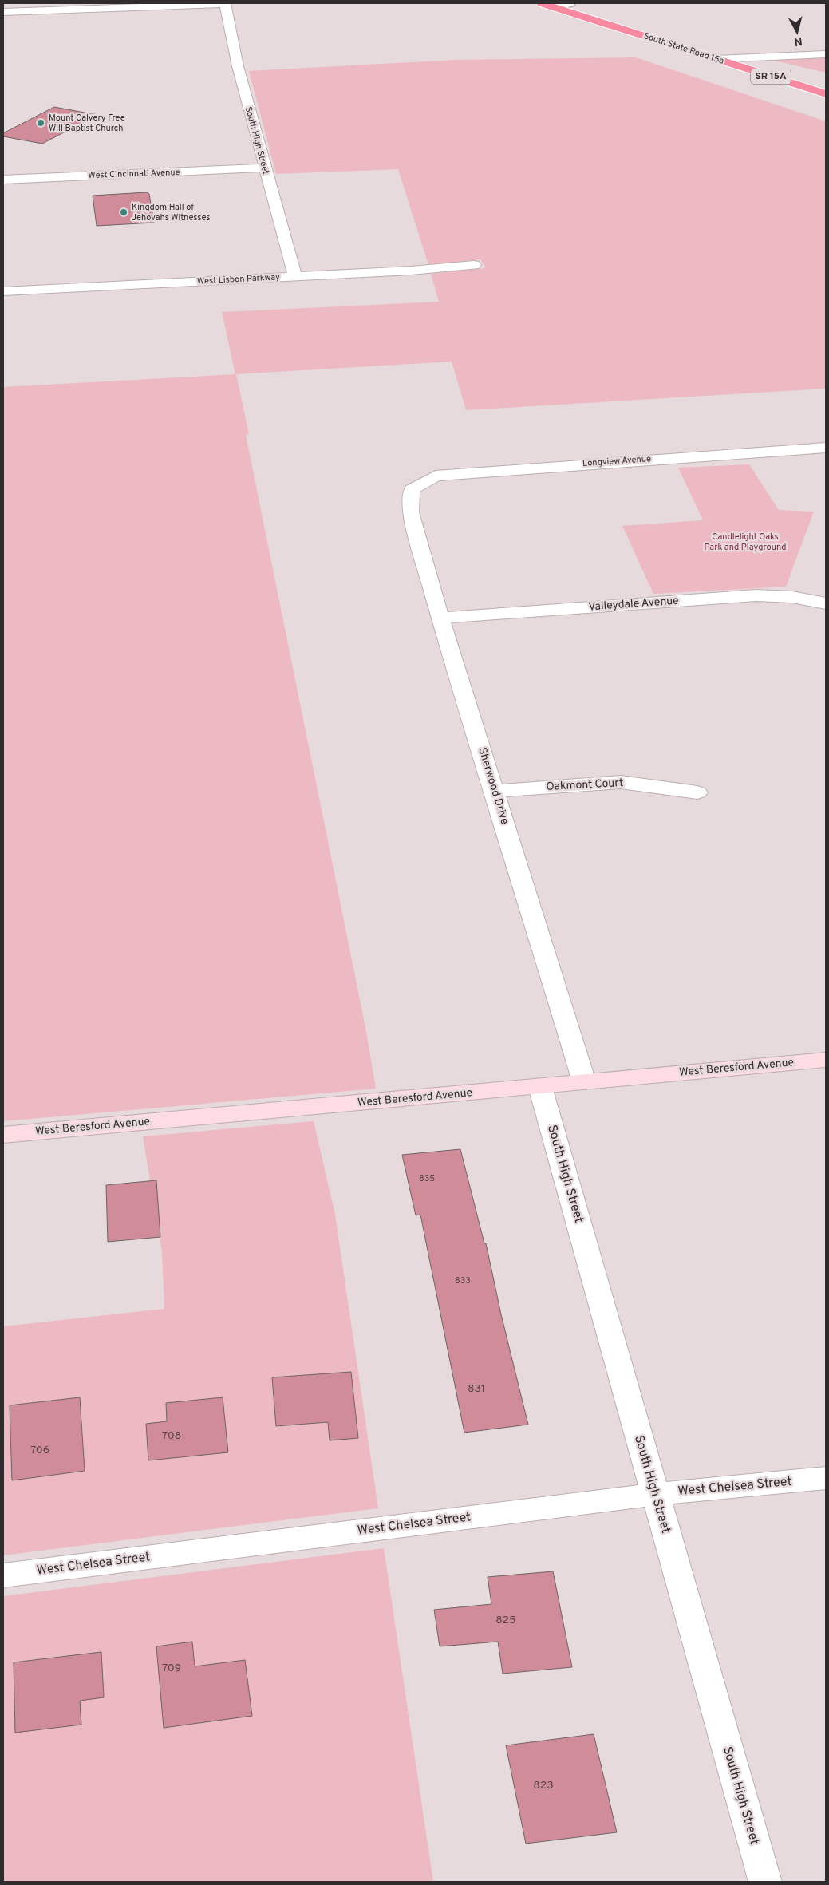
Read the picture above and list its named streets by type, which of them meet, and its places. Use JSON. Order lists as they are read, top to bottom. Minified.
{"streets":{"highway":["South State Road 15a","SR 15A"],"street":["South High Street","West Cincinnati Avenue","West Lisbon Parkway","Longview Avenue","Valleydale Avenue","Oakmont Court","Sherwood Drive","West Beresford Avenue","West Chelsea Street"]},"crossings":[["South High Street","West Cincinnati Avenue"],["South High Street","West Lisbon Parkway"],["South High Street","West Beresford Avenue"],["South High Street","West Chelsea Street"],["Longview Avenue","Sherwood Drive"],["Valleydale Avenue","Sherwood Drive"],["Oakmont Court","Sherwood Drive"],["Sherwood Drive","West Beresford Avenue"]],"parks":["Candlelight Oaks Park and Playground"],"places":["Mount Calvery Free Will Baptist Church","Kingdom Hall of Jehovahs Witnesses"],"house_numbers":["835","833","831","708","706","825","709","823"],"north":"bottom"}
